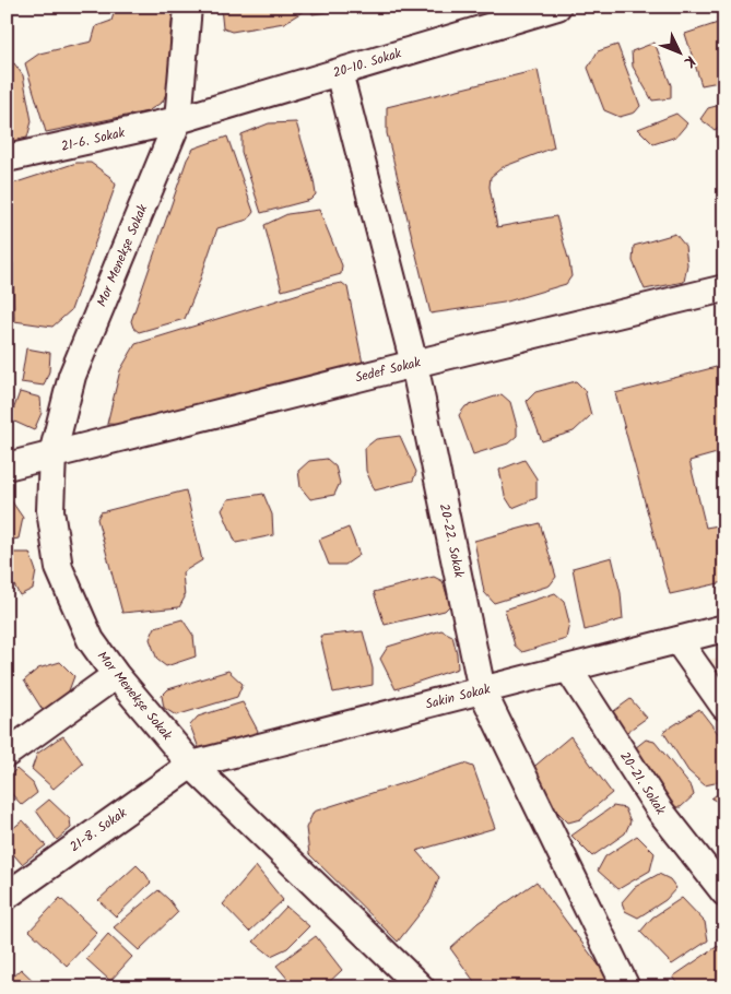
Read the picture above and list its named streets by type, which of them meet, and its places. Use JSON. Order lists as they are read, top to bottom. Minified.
{"streets":{"street":["20-10. Sokak","21-6. Sokak","Mor Menekşe Sokak","Sedef Sokak","20-22. Sokak","Sakin Sokak","20-21. Sokak","21-8. Sokak"]},"crossings":[["20-10. Sokak","21-6. Sokak"],["20-10. Sokak","Mor Menekşe Sokak"],["20-10. Sokak","20-22. Sokak"],["21-6. Sokak","Mor Menekşe Sokak"],["Mor Menekşe Sokak","Sedef Sokak"],["Mor Menekşe Sokak","Sakin Sokak"],["Mor Menekşe Sokak","21-8. Sokak"],["Sedef Sokak","20-22. Sokak"],["20-22. Sokak","Sakin Sokak"],["Sakin Sokak","20-21. Sokak"],["Sakin Sokak","21-8. Sokak"]],"north":"bottom right"}
